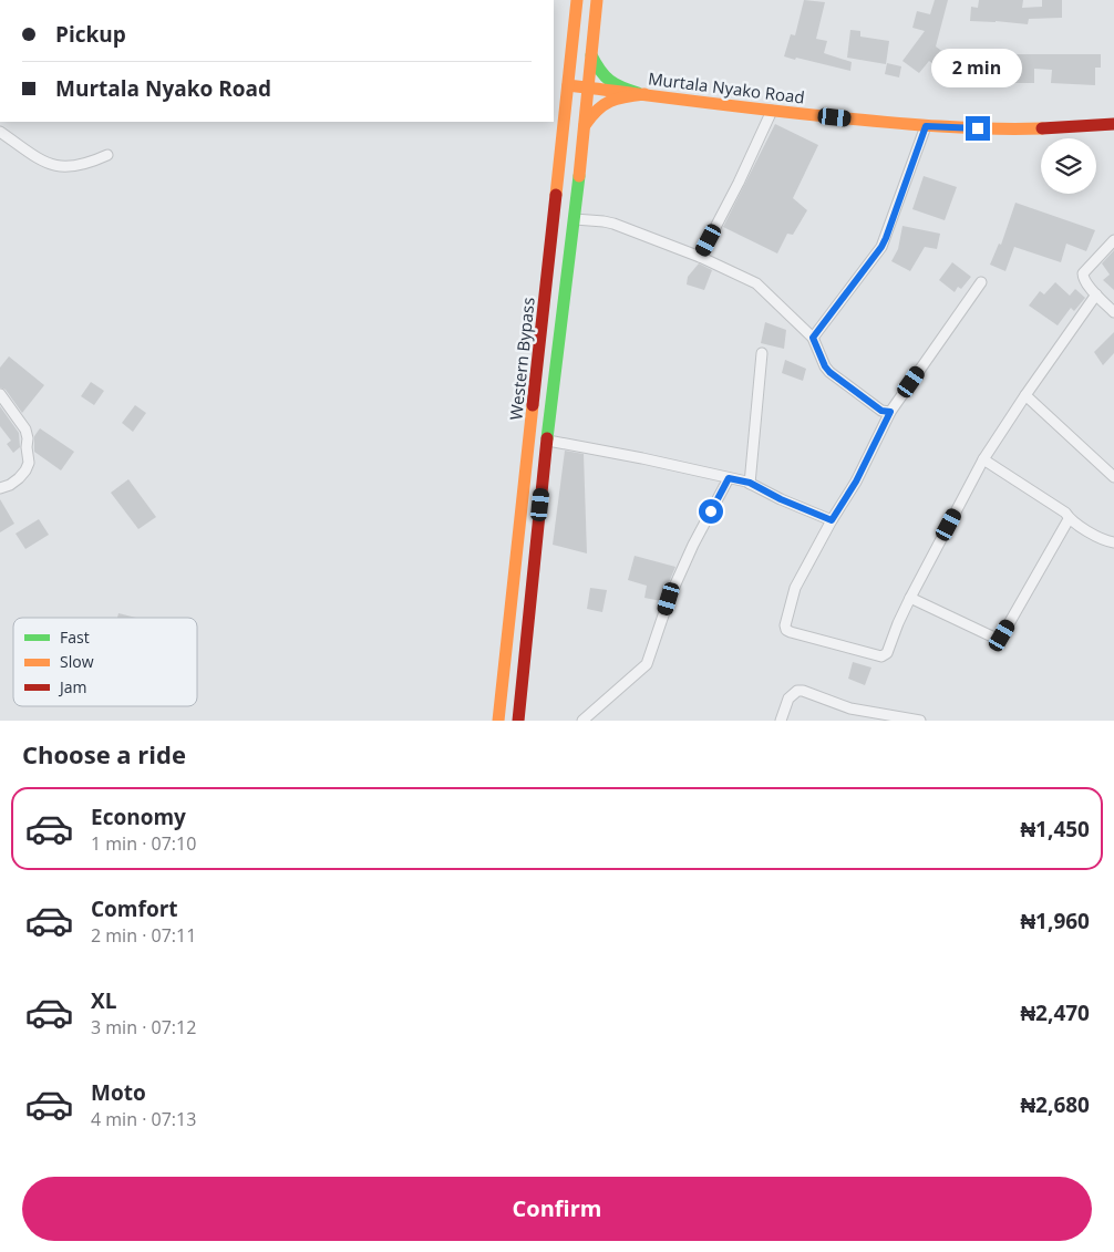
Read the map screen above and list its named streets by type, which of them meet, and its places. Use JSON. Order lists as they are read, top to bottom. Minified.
{"streets":{"main road":["Murtala Nyako Road","Western Bypass"]},"crossings":[["Murtala Nyako Road","Western Bypass"]],"legend":["Fast","Slow","Jam"],"page":{"banner":["Pickup","Murtala Nyako Road"],"bubble":"2 min","heading":"Choose a ride","list":[{"name":"Economy","note":"1 min · 07:10","value":"₦1,450"},{"name":"Comfort","note":"2 min · 07:11","value":"₦1,960"},{"name":"XL","note":"3 min · 07:12","value":"₦2,470"},{"name":"Moto","note":"4 min · 07:13","value":"₦2,680"}],"buttons":"Confirm"}}
